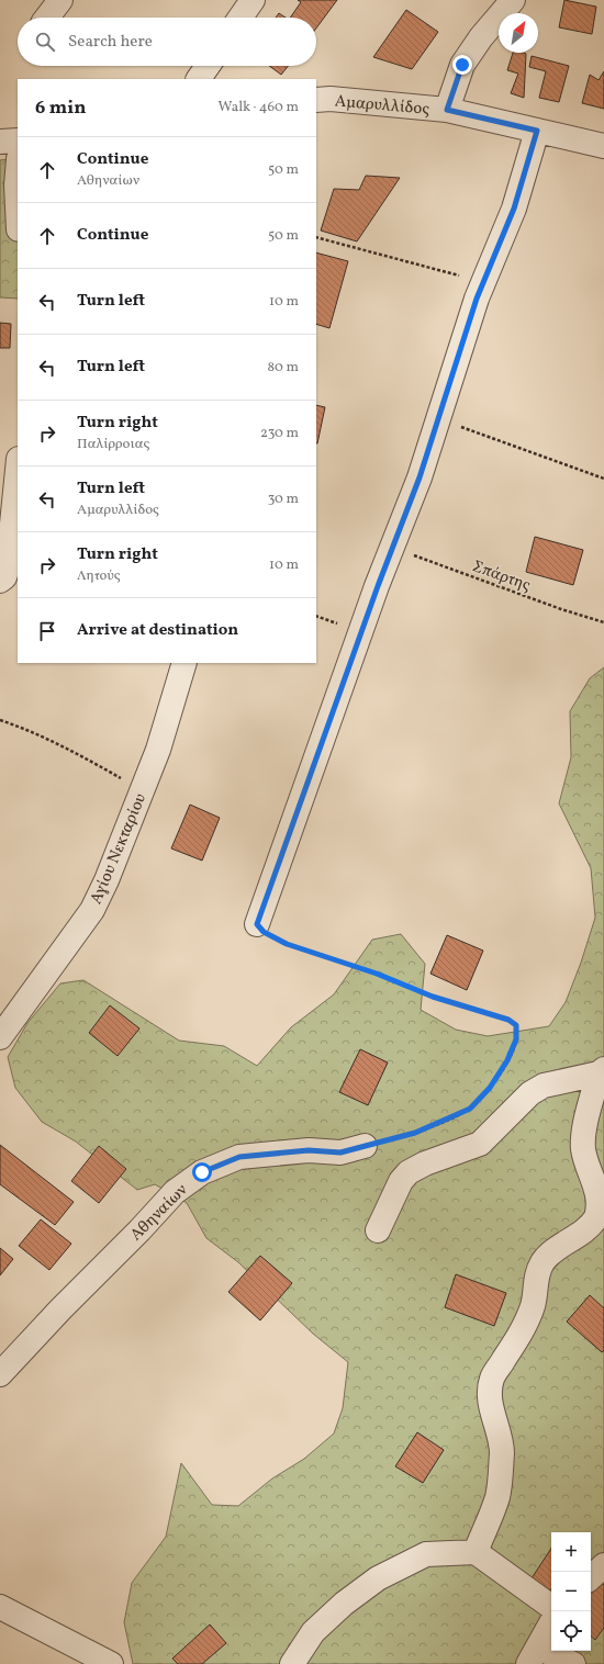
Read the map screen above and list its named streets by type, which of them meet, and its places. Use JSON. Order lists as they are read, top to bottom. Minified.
{"streets":{"street":["Αμαρυλλίδος","Αγίου Νεκταρίου","Αθηναίων"],"path":["Σπάρτης"]},"north":"top right","page":{"search":"Search here","heading":["6 min","Walk · 460 m"],"list":[["Continue","Αθηναίων","50 m"],["Continue","50 m"],["Turn left","10 m"],["Turn left","80 m"],["Turn right","Παλίρροιας","230 m"],["Turn left","Αμαρυλλίδος","30 m"],["Turn right","Λητούς","10 m"],"Arrive at destination"],"map_buttons":["+","−"]}}
